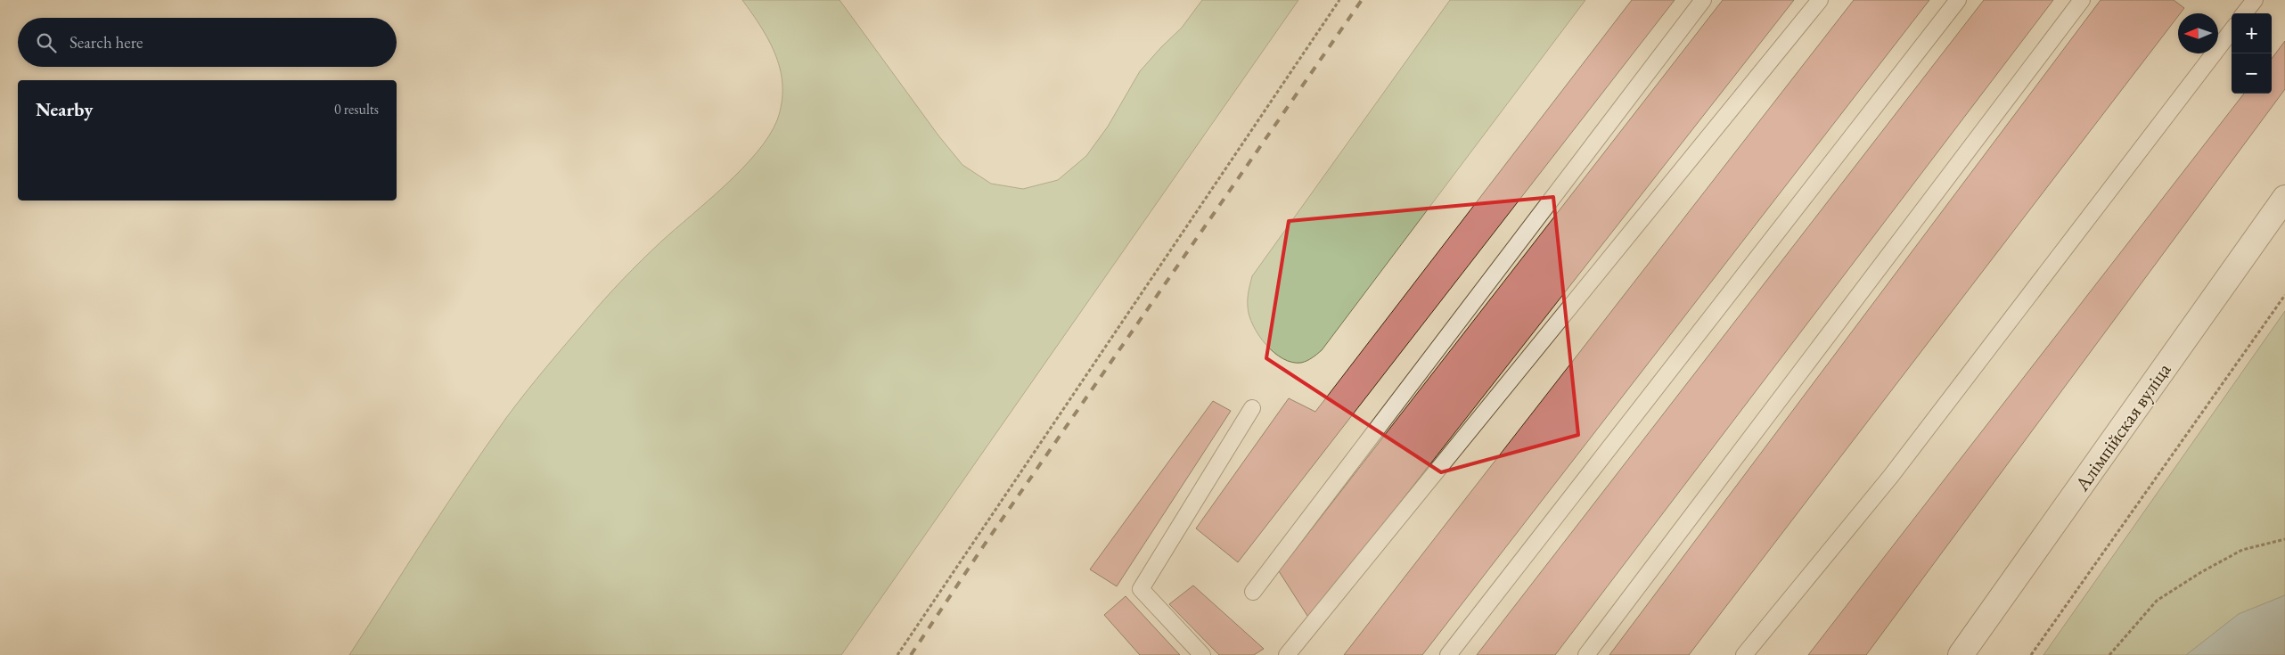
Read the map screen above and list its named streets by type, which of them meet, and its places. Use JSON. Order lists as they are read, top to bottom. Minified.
{"streets":{"street":["Алімпійская вуліца"]},"north":"left","page":{"map_buttons":["+","−"],"search":"Search here","heading":["Nearby","0 results"]}}
